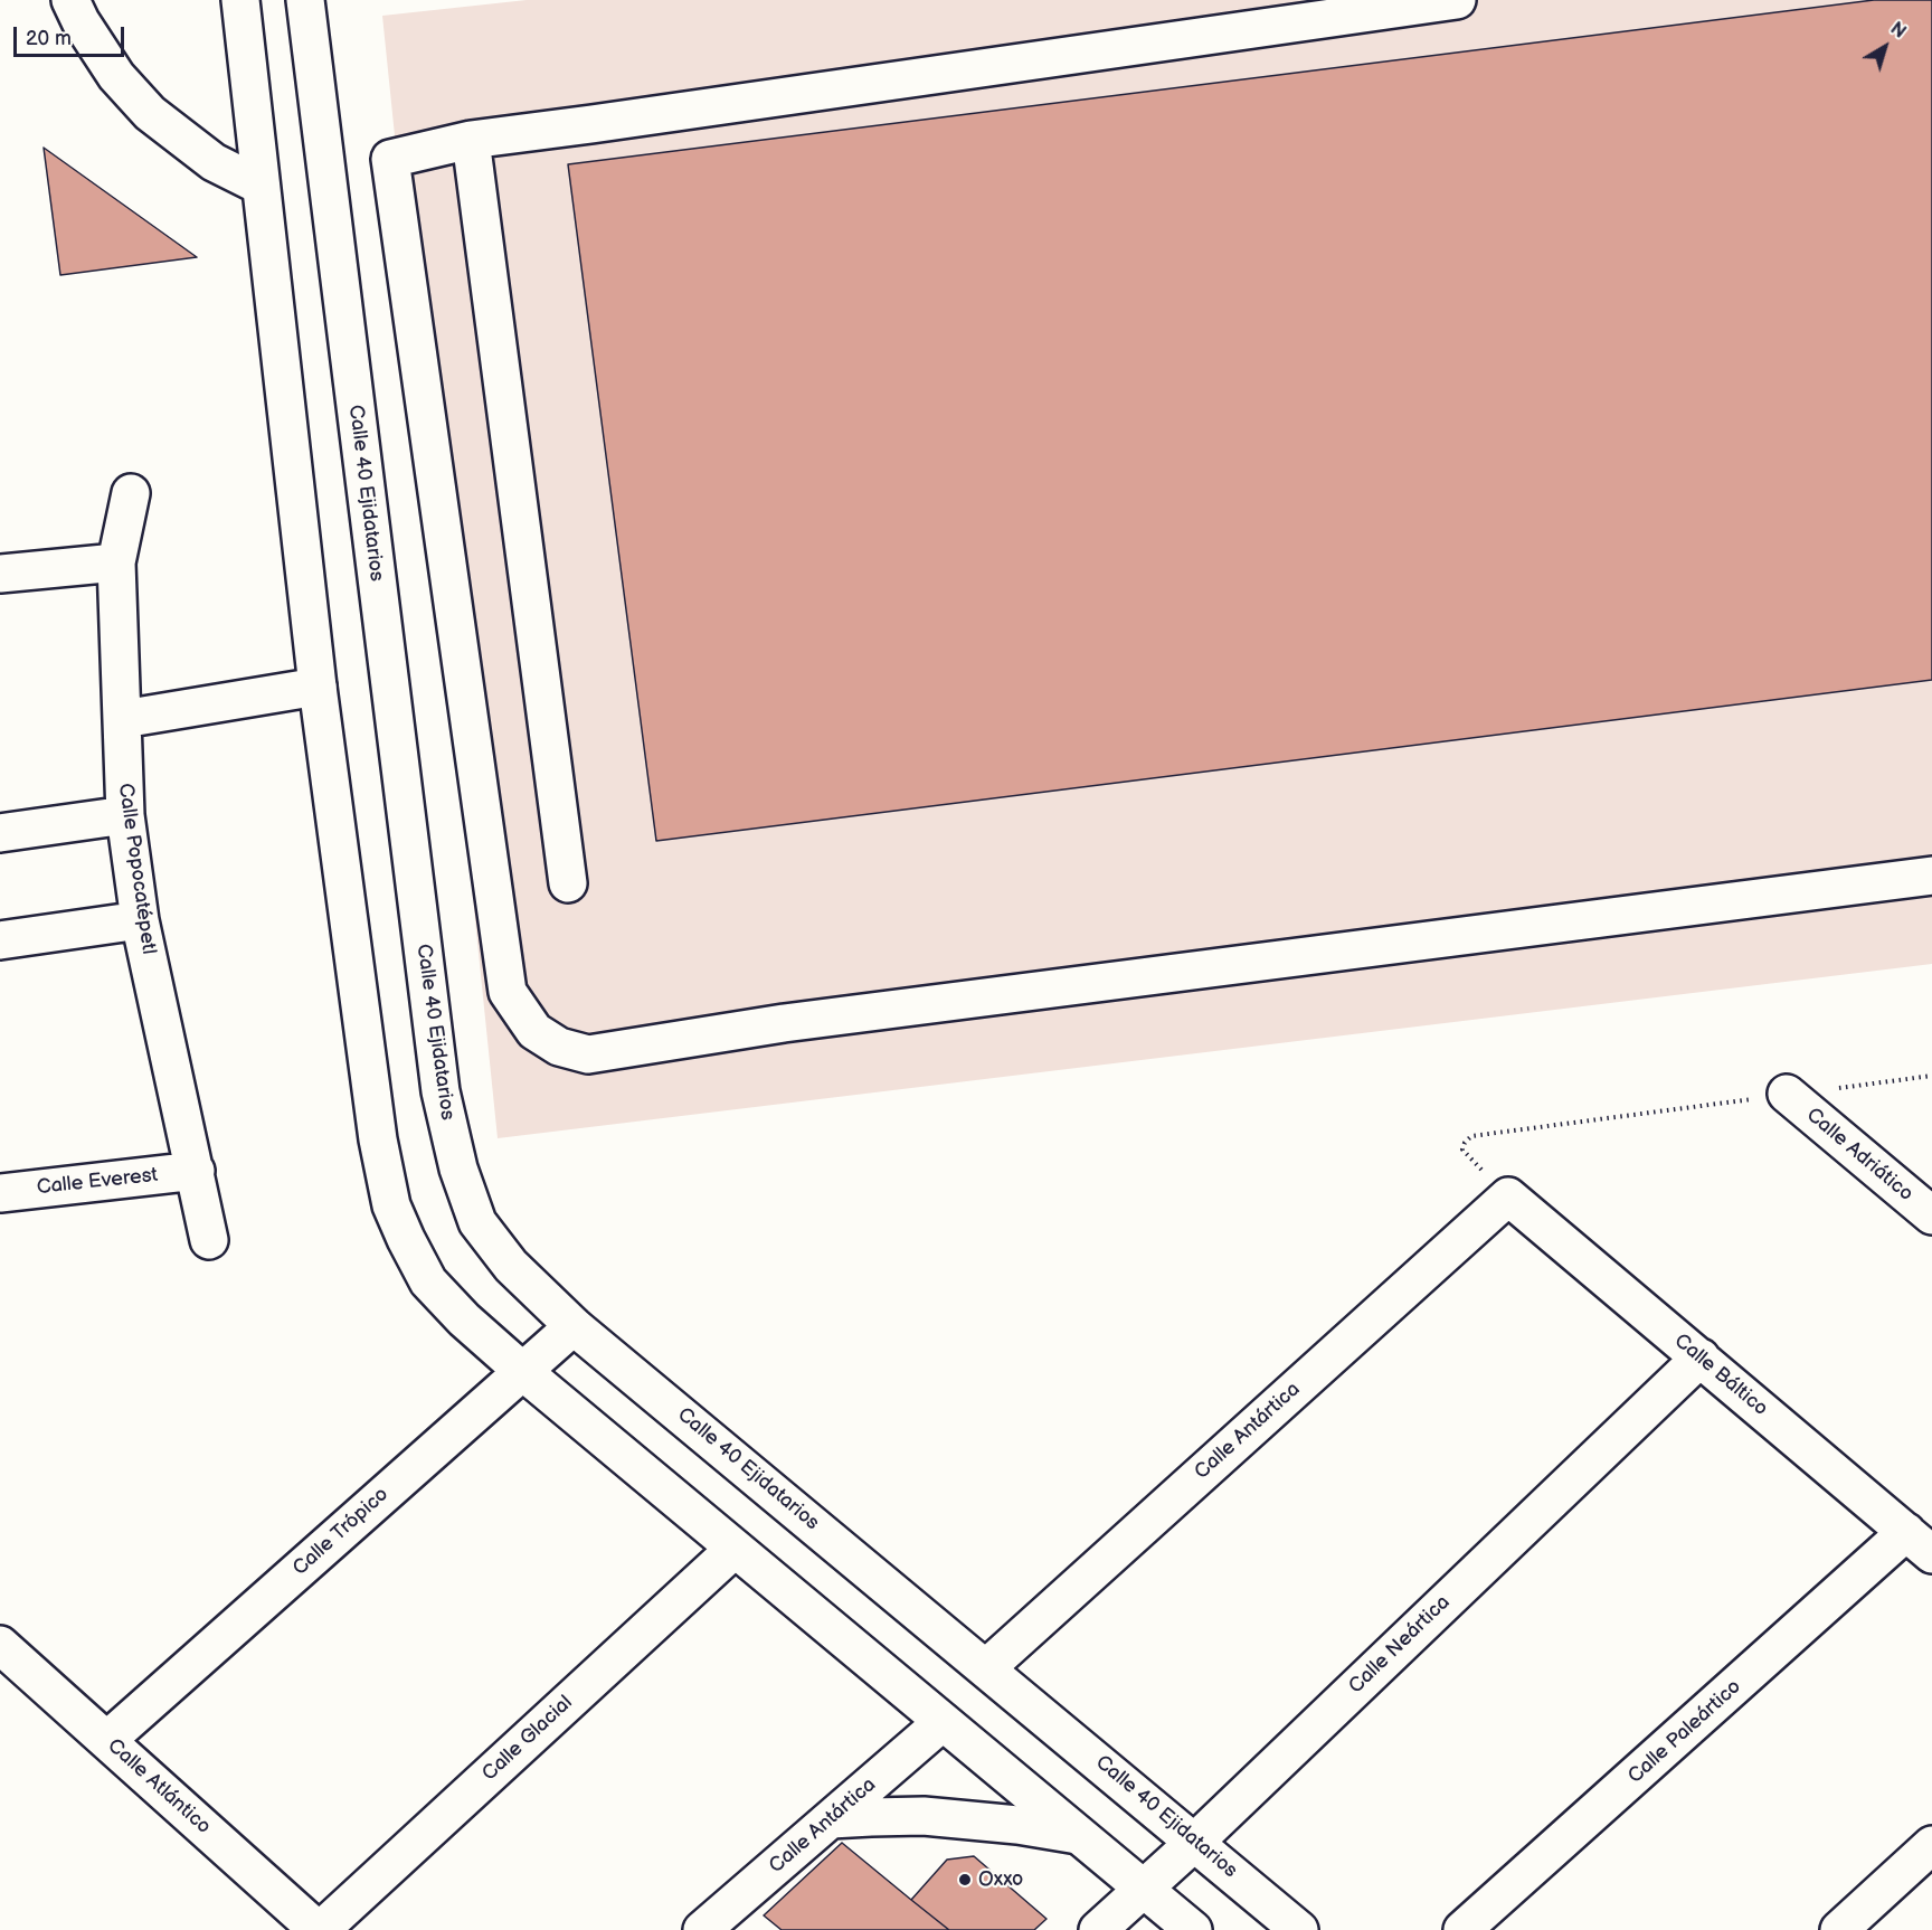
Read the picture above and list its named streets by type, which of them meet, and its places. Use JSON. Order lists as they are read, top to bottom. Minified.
{"streets":{"street":["Calle 40 Ejidatarios","Calle Popocatépetl","Calle Adriático","Calle Everest","Calle Báltico","Calle Antártica","Calle Trópico","Calle Neártica","Calle Paleártico","Calle Glacial","Calle Atlántico"]},"crossings":[["Calle 40 Ejidatarios","Calle Antártica"],["Calle 40 Ejidatarios","Calle Trópico"],["Calle 40 Ejidatarios","Calle Neártica"],["Calle Popocatépetl","Calle Everest"],["Calle Báltico","Calle Antártica"],["Calle Báltico","Calle Neártica"],["Calle Báltico","Calle Paleártico"],["Calle Trópico","Calle Atlántico"],["Calle Glacial","Calle Atlántico"]],"places":["Oxxo"],"scale_bar":"20 m","north":"top right"}
